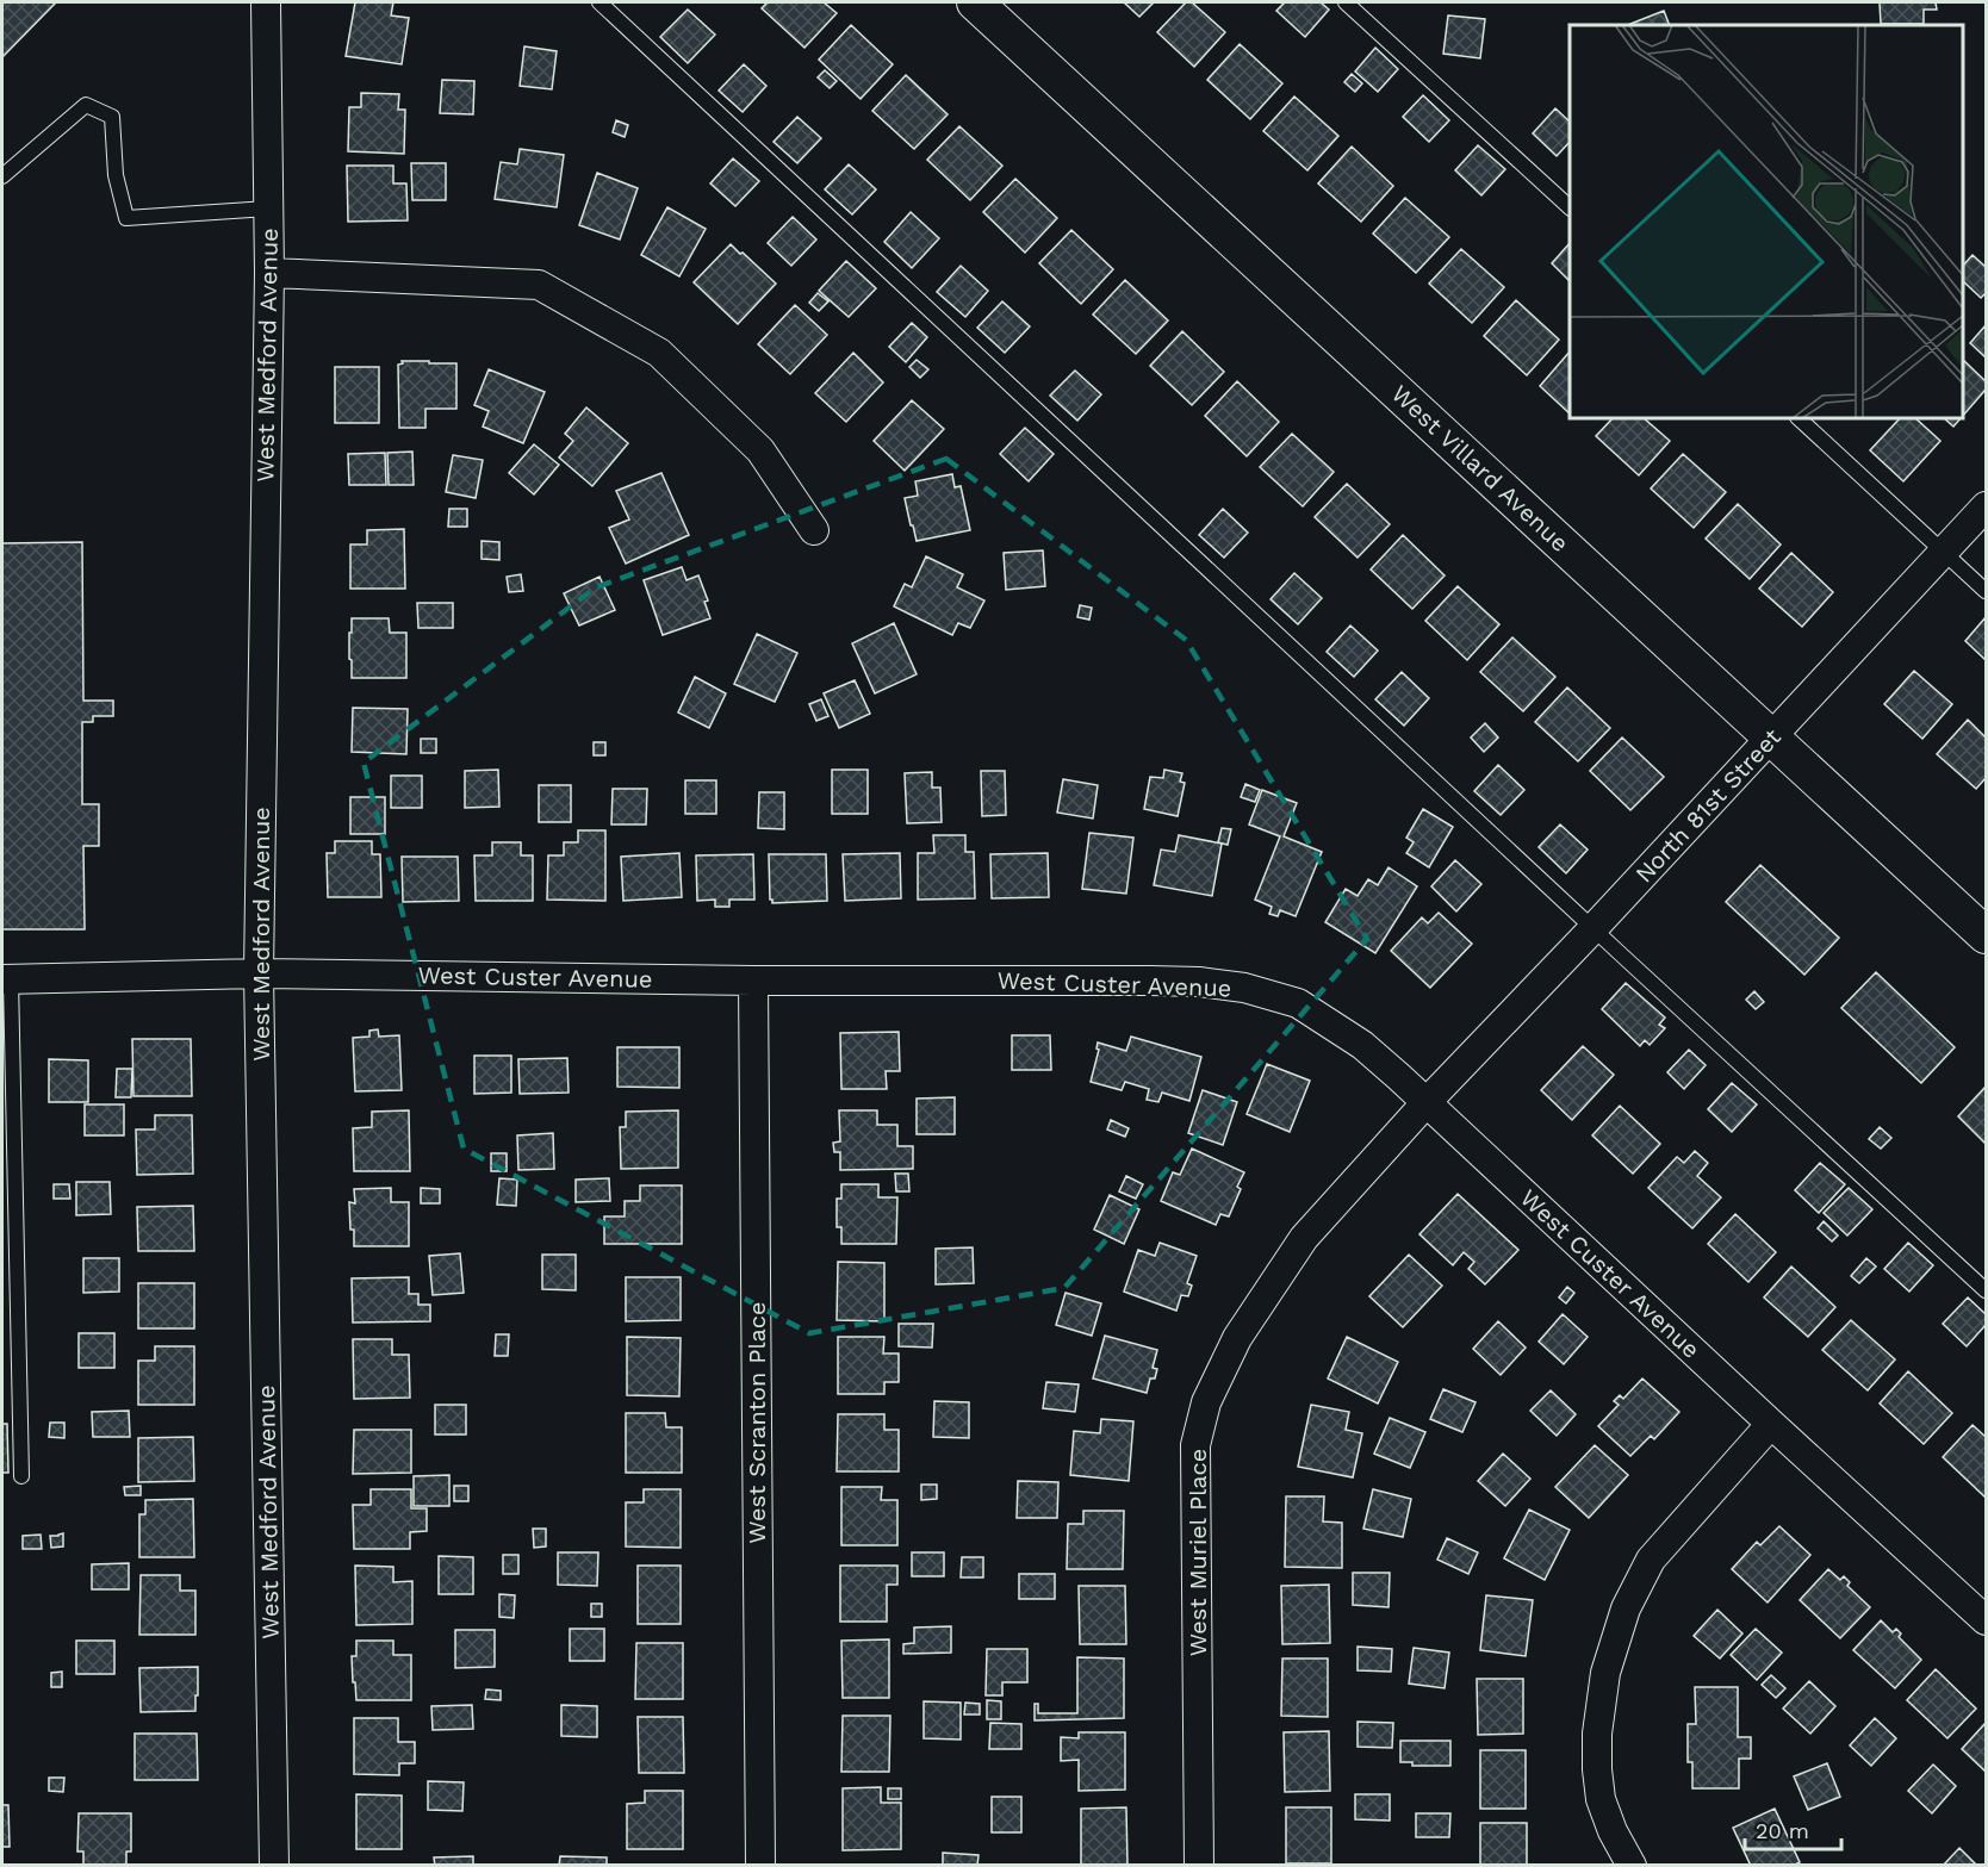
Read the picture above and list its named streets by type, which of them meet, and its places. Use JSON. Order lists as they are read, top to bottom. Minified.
{"streets":{"street":["West Medford Avenue","West Villard Avenue","North 81st Street","West Custer Avenue","West Scranton Place","West Muriel Place"]},"crossings":[["West Medford Avenue","West Custer Avenue"],["West Villard Avenue","North 81st Street"],["North 81st Street","West Custer Avenue"],["North 81st Street","West Muriel Place"],["West Custer Avenue","West Scranton Place"],["West Custer Avenue","West Muriel Place"]],"scale_bar":"20 m"}
